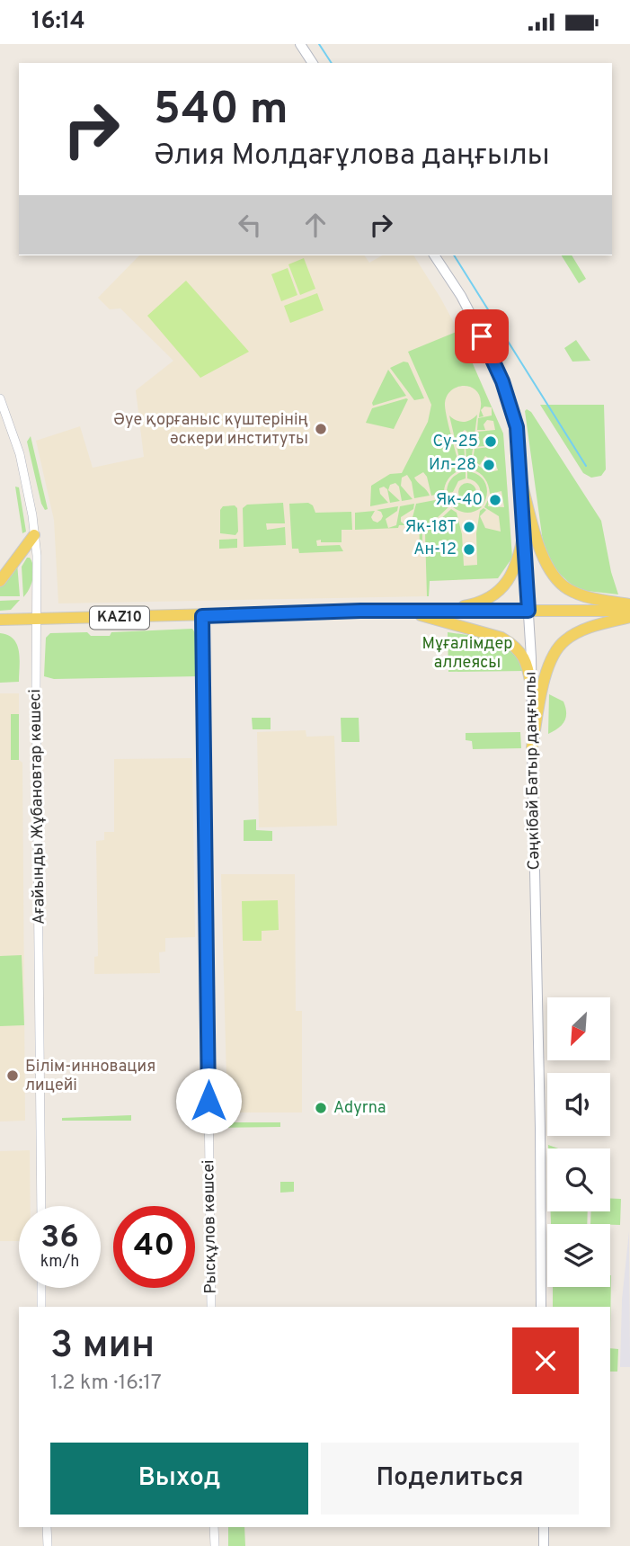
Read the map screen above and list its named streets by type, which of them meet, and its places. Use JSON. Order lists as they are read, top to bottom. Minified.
{"streets":{"main road":["KAZ10","Сәңкібай Батыр даңғылы"],"street":["Ағайынды Жұбановтар көшесі","Рысқұлов көшсеі"]},"crossings":[["KAZ10","Сәңкібай Батыр даңғылы"],["KAZ10","Ағайынды Жұбановтар көшесі"],["KAZ10","Рысқұлов көшсеі"]],"parks":["Мұғалімдер аллеясы"],"places":["Әуе қорғаныс күштерінің әскери институты","Су-25","Ил-28","Як-40","Як-18Т","Ан-12","Білім-инновация лицейі","Adyrna"],"north":"bottom left","page":{"status":"16:14","turn":["540 m","Әлия Молдағұлова даңғылы"],"speed":"36 km/h","limit":"40","heading":["3 мин","1.2 km · 16:17"],"buttons":["Выход","Поделиться"]}}
